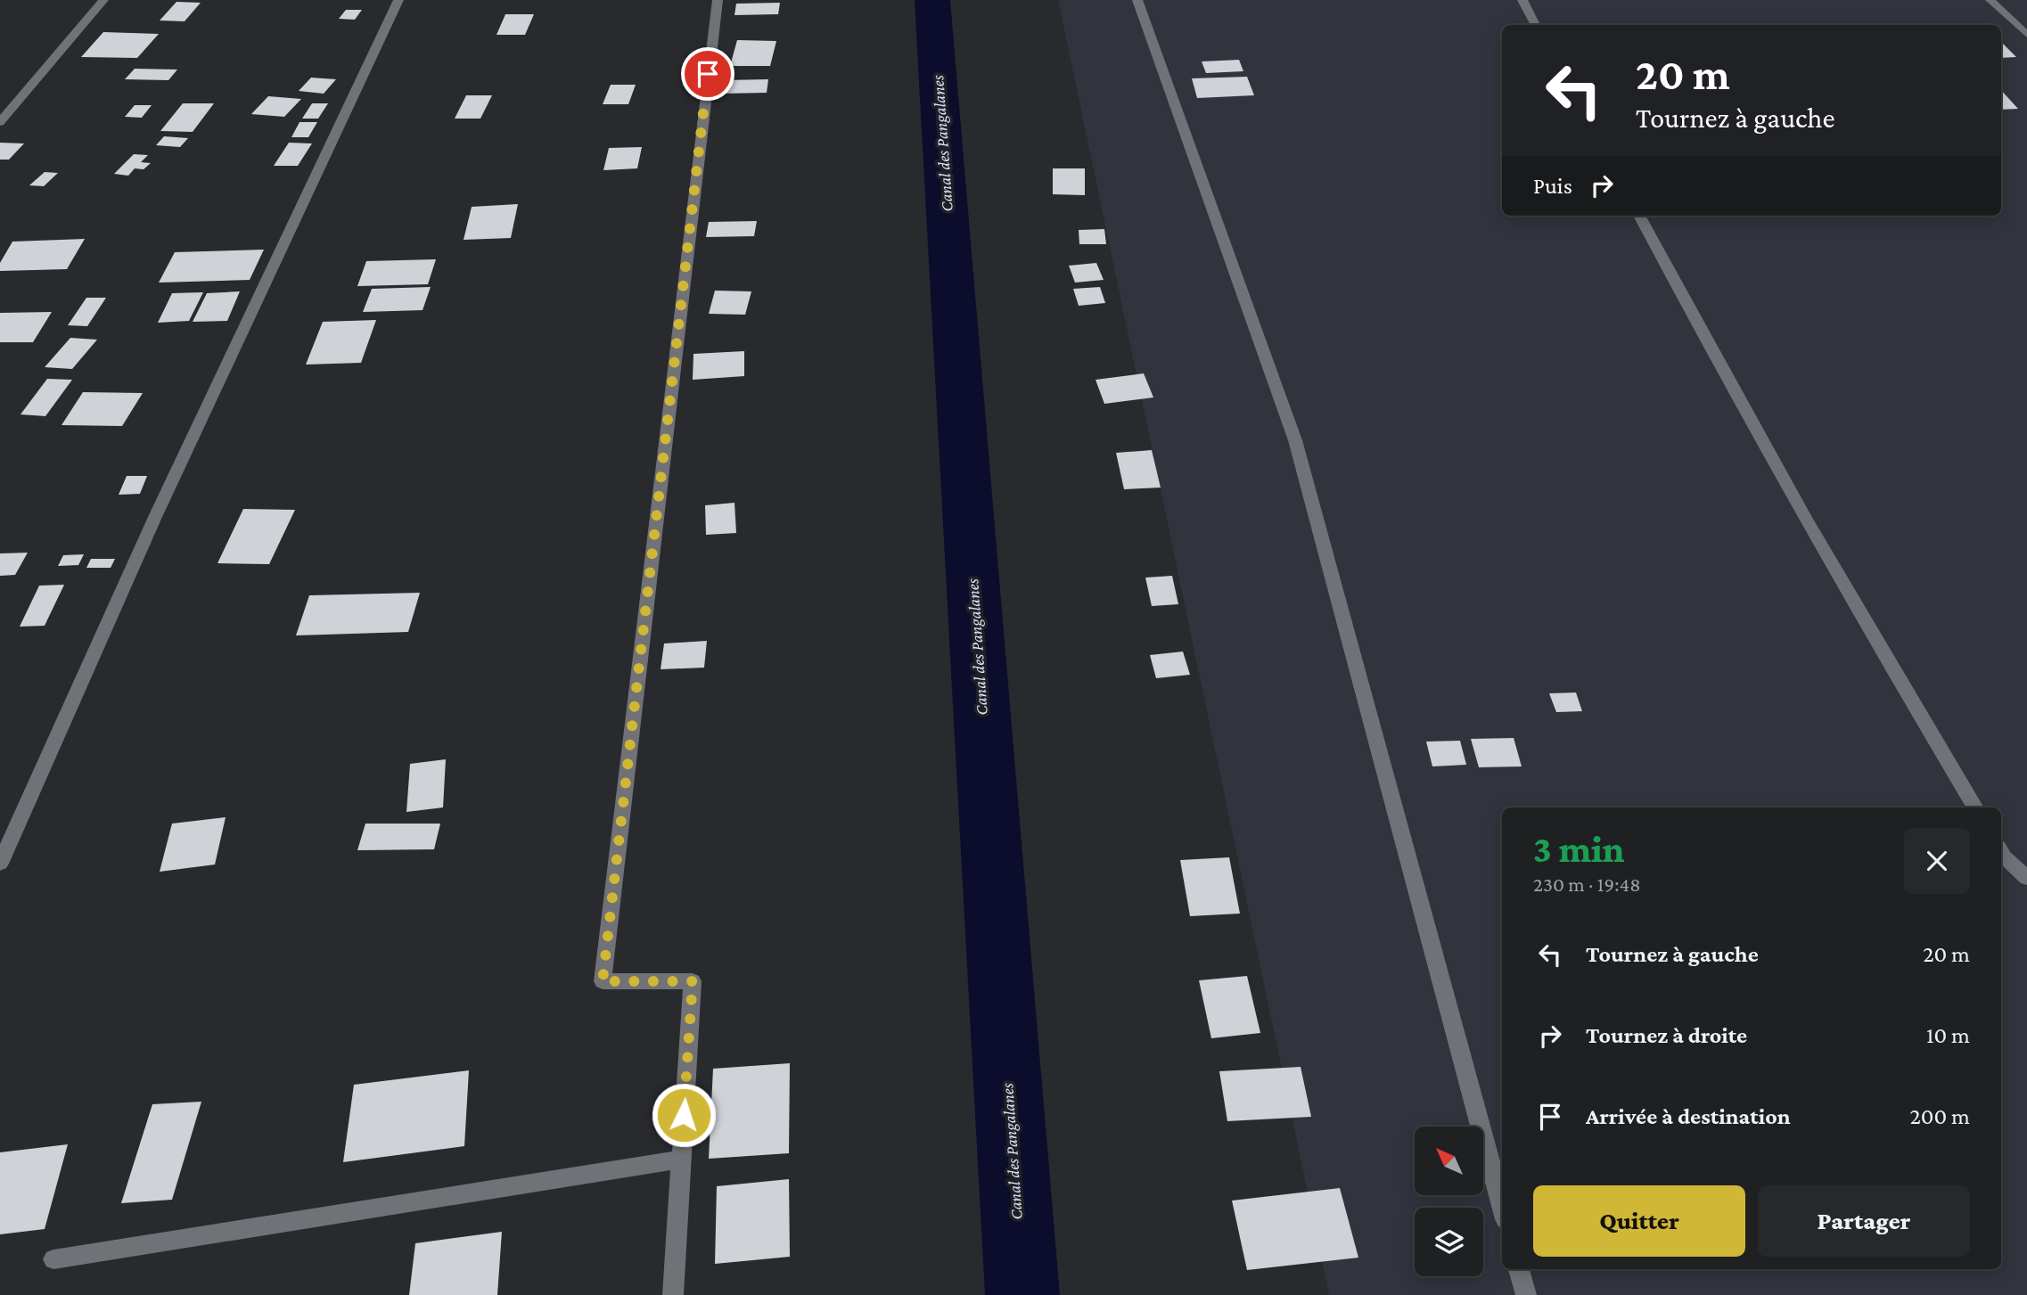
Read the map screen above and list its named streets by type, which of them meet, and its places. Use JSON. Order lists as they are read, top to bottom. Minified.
{"water":["Canal des Pangalanes"],"north":"top left","page":{"turn":["20 m","Tournez à gauche"],"then":"Puis","heading":["3 min","230 m · 19:48"],"list":[{"name":"Tournez à gauche","value":"20 m"},{"name":"Tournez à droite","value":"10 m"},{"name":"Arrivée à destination","value":"200 m"}],"buttons":["Quitter","Partager"]}}
